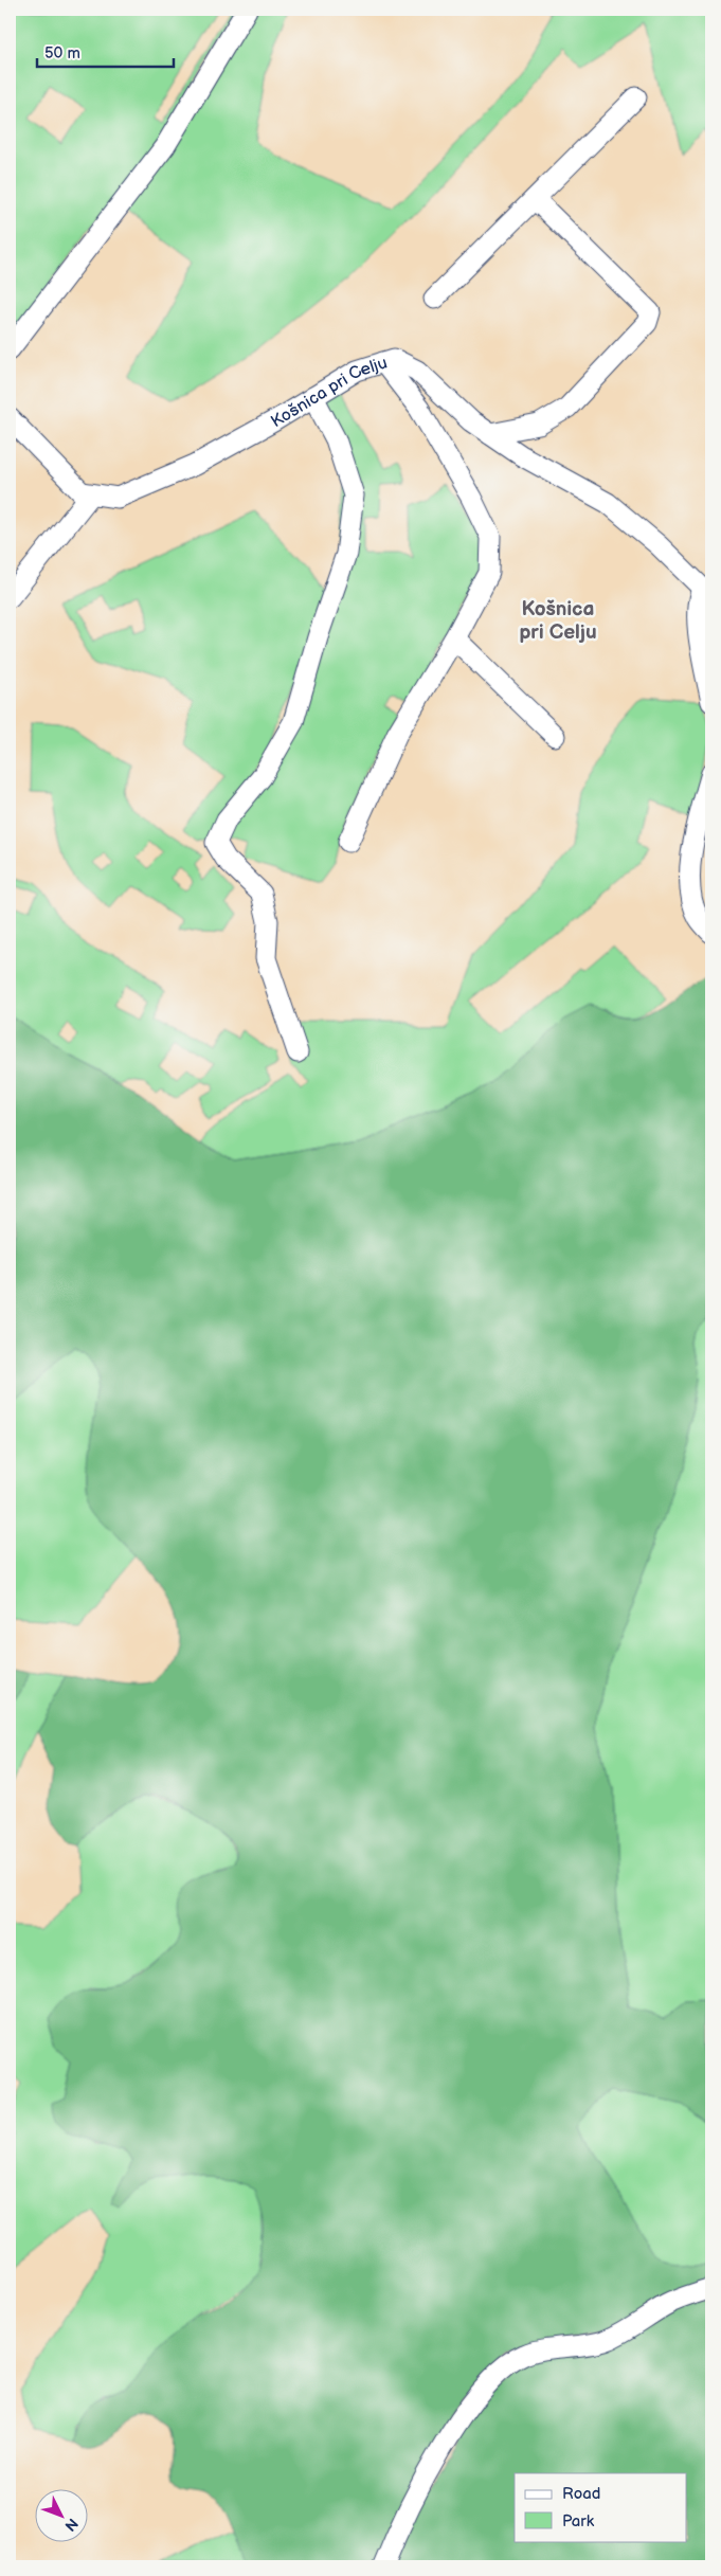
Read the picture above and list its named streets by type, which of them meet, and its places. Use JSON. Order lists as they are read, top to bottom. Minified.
{"streets":{"street":["Košnica pri Celju"]},"districts":["Košnica pri Celju"],"legend":["Road","Park"],"scale_bar":"50 m","north":"bottom right"}
